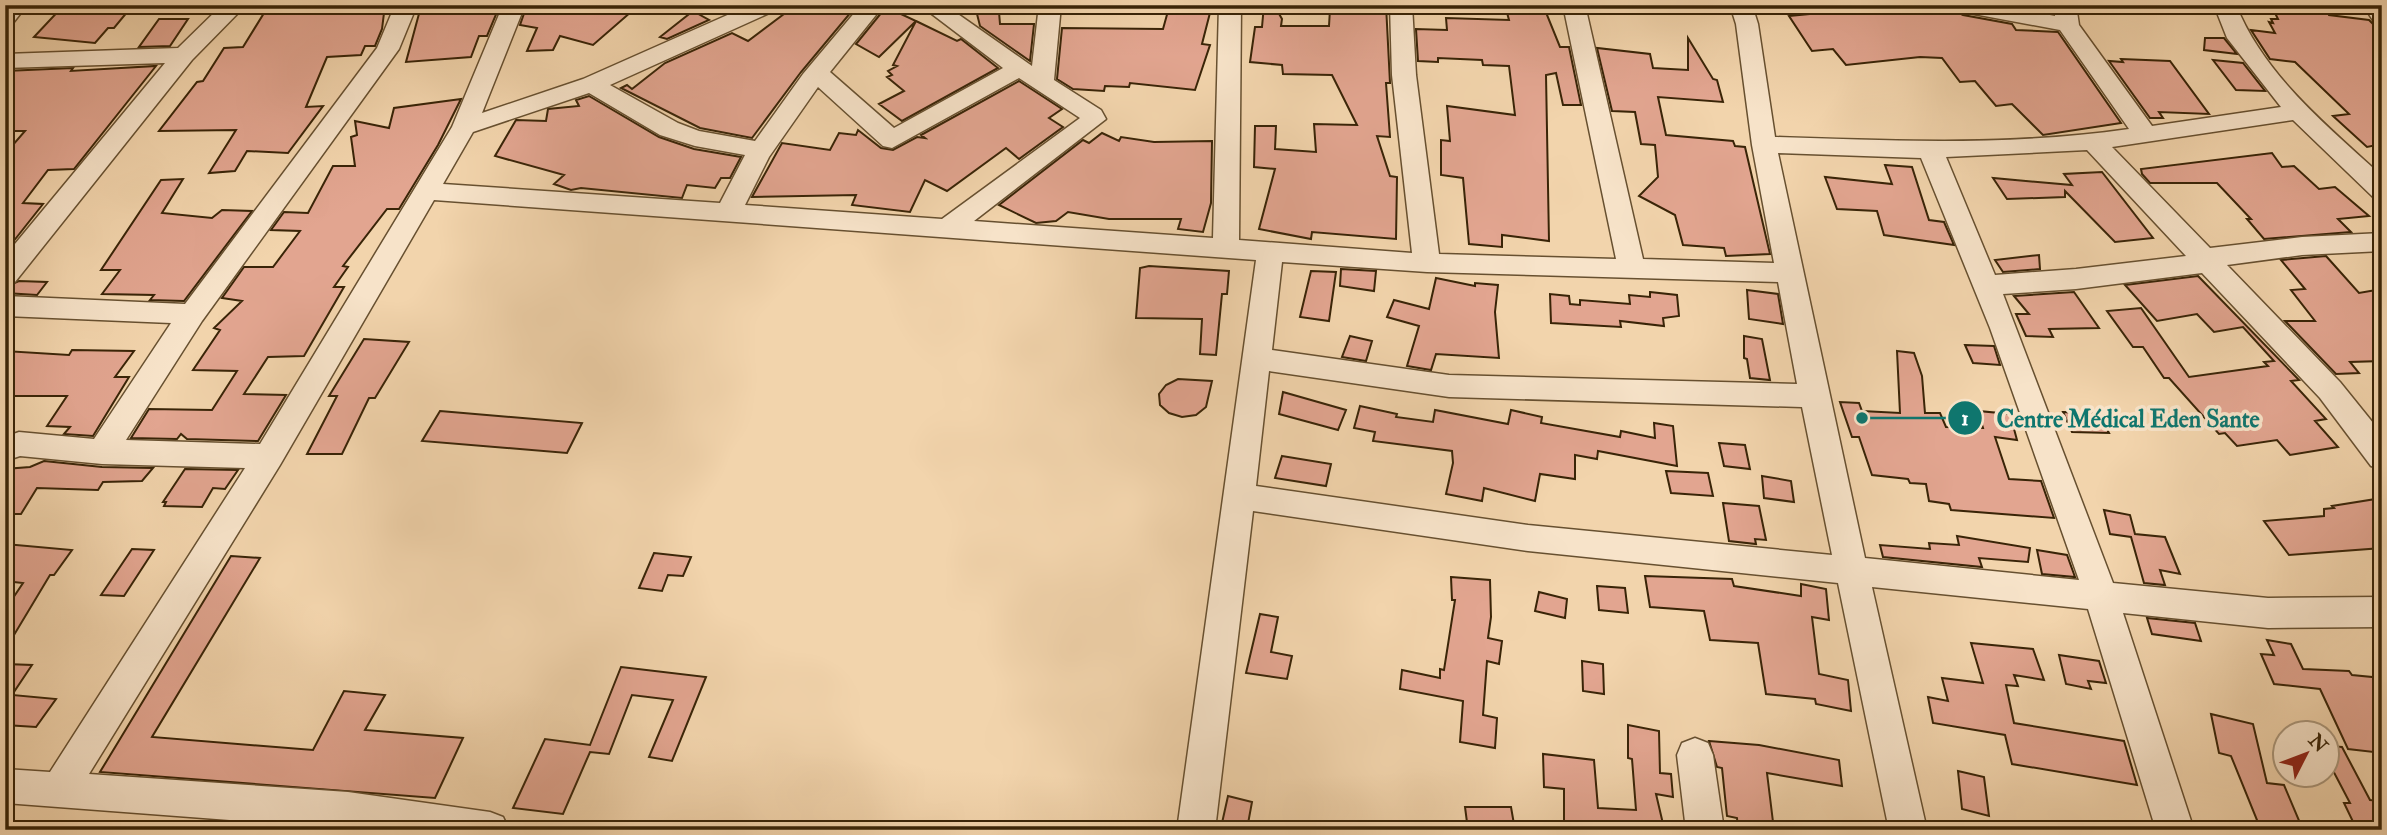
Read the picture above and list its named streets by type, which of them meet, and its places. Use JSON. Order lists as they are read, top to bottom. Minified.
{"places":["Centre Médical Eden Sante"],"north":"top right"}
